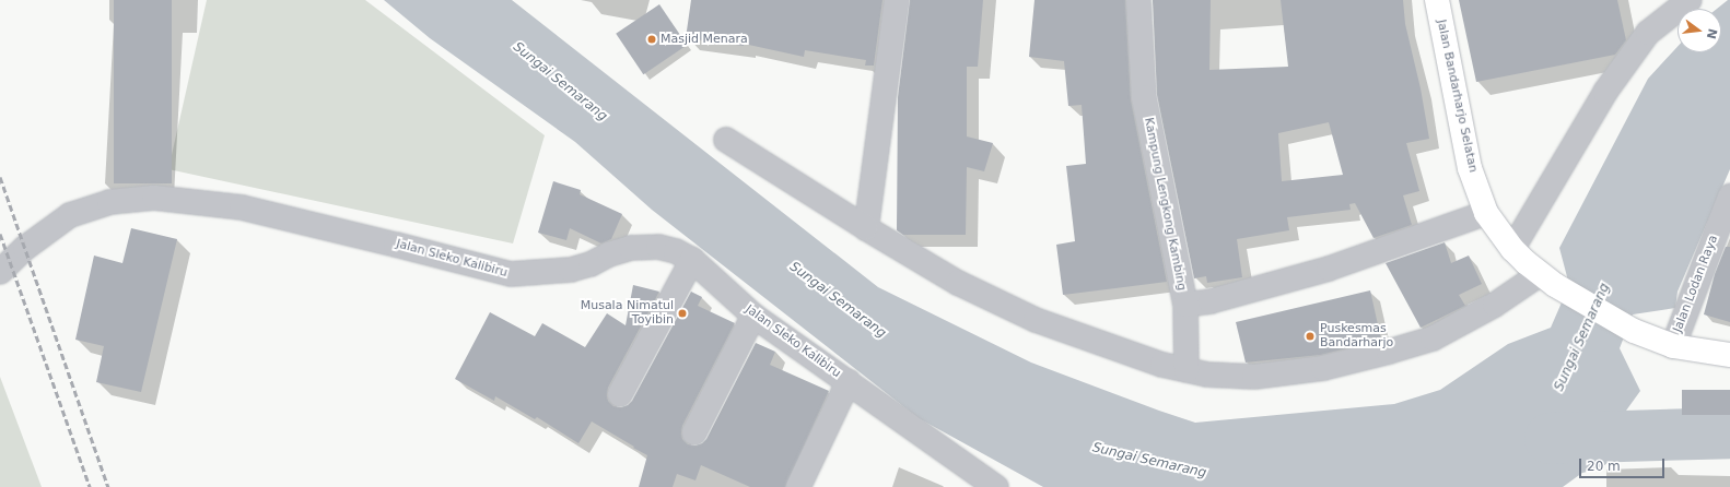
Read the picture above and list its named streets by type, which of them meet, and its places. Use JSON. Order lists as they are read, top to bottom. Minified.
{"streets":{"street":["Jalan Bandarharjo Selatan","Kampung Lengkong Kambing","Jalan Sleko Kalibiru","Jalan Lodan Raya"]},"crossings":[["Jalan Bandarharjo Selatan","Kampung Lengkong Kambing"],["Jalan Bandarharjo Selatan","Jalan Lodan Raya"]],"water":["Sungai Semarang"],"places":["Masjid Menara","Musala Nimatul Toyibin","Puskesmas Bandarharjo"],"scale_bar":"20 m","north":"right"}
